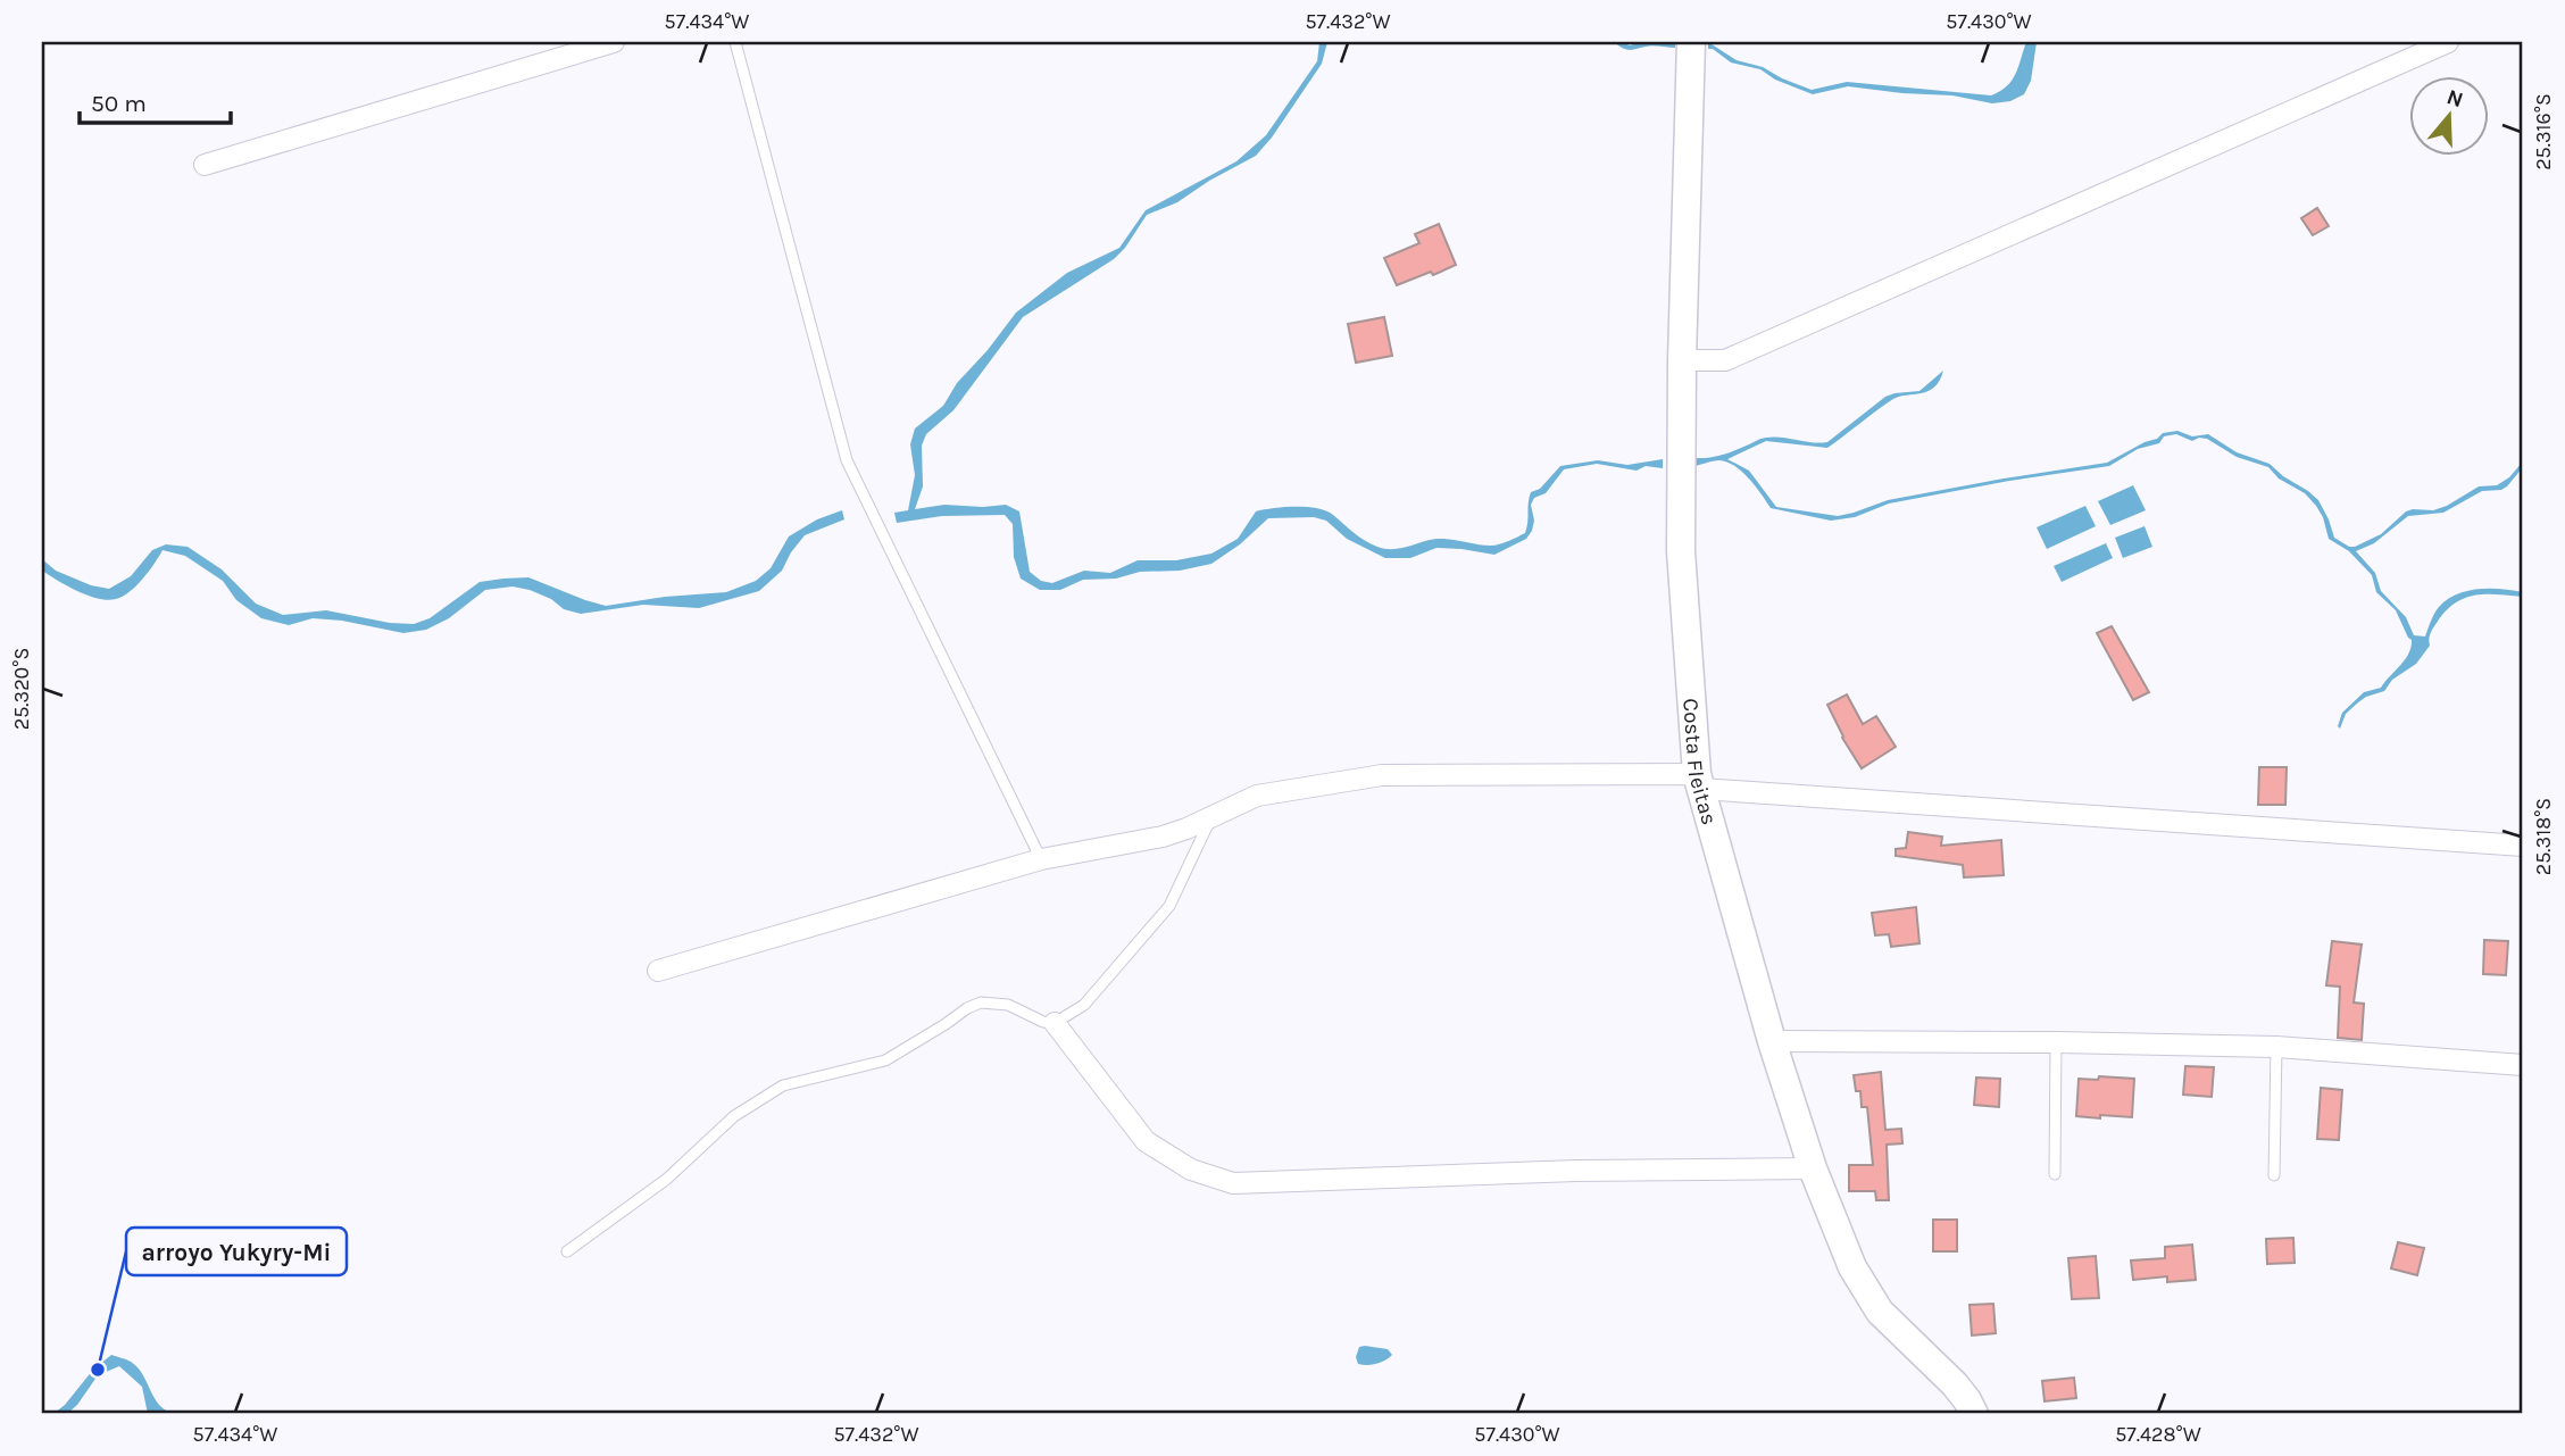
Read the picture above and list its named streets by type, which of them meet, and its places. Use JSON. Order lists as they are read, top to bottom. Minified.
{"streets":{"main road":["Costa Fleitas"]},"places":["arroyo Yukyry-Mi"],"scale_bar":"50 m","north":"top","coordinates":["57.434°W","57.432°W","57.430°W","25.316°S","25.320°S","25.318°S","57.428°W"]}
